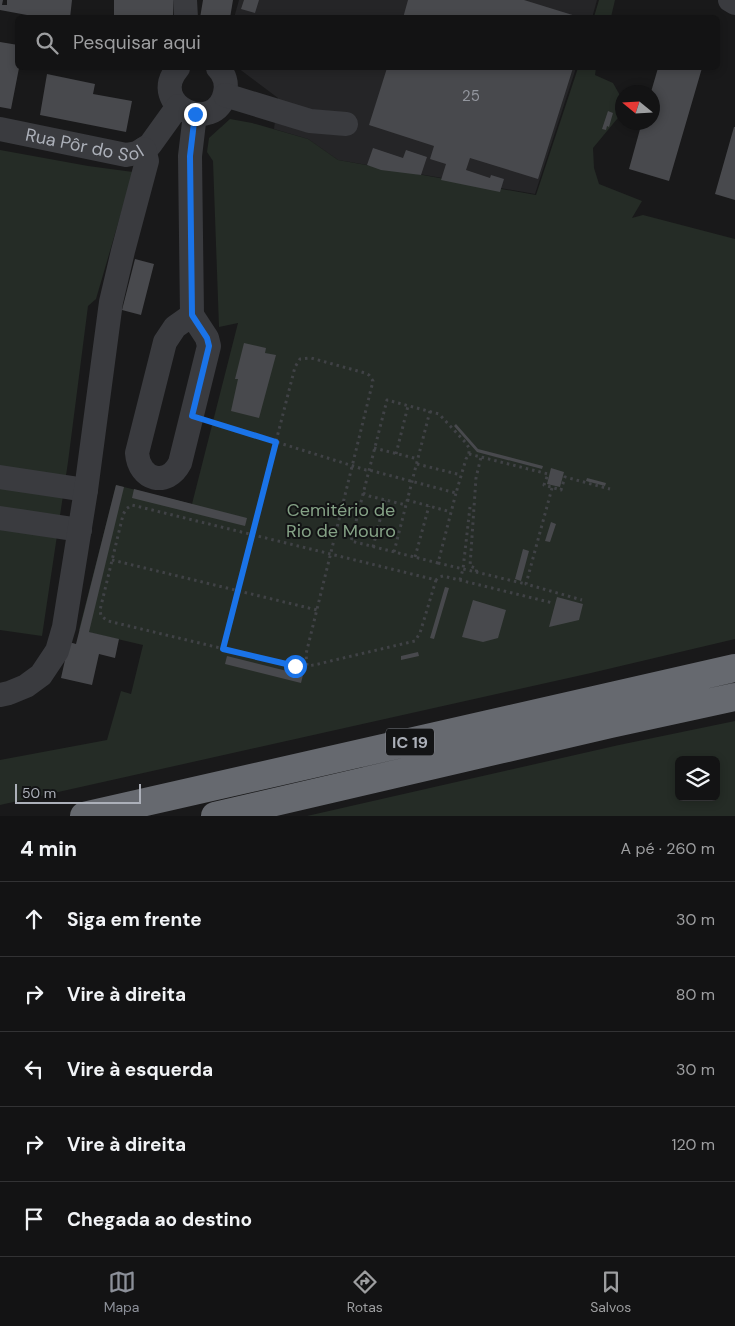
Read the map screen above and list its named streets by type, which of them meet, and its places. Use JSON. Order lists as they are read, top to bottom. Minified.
{"streets":{"highway":["IC 19"],"street":["Rua Pôr do Sol"]},"parks":["Cemitério de Rio de Mouro"],"house_numbers":["25"],"scale_bar":"50 m","north":"left","page":{"search":"Pesquisar aqui","scale":"50 m","heading":["4 min","A pé · 260 m"],"list":[["Siga em frente","30 m"],["Vire à direita","80 m"],["Vire à esquerda","30 m"],["Vire à direita","120 m"],"Chegada ao destino"],"nav":["Mapa","Rotas","Salvos"]}}
